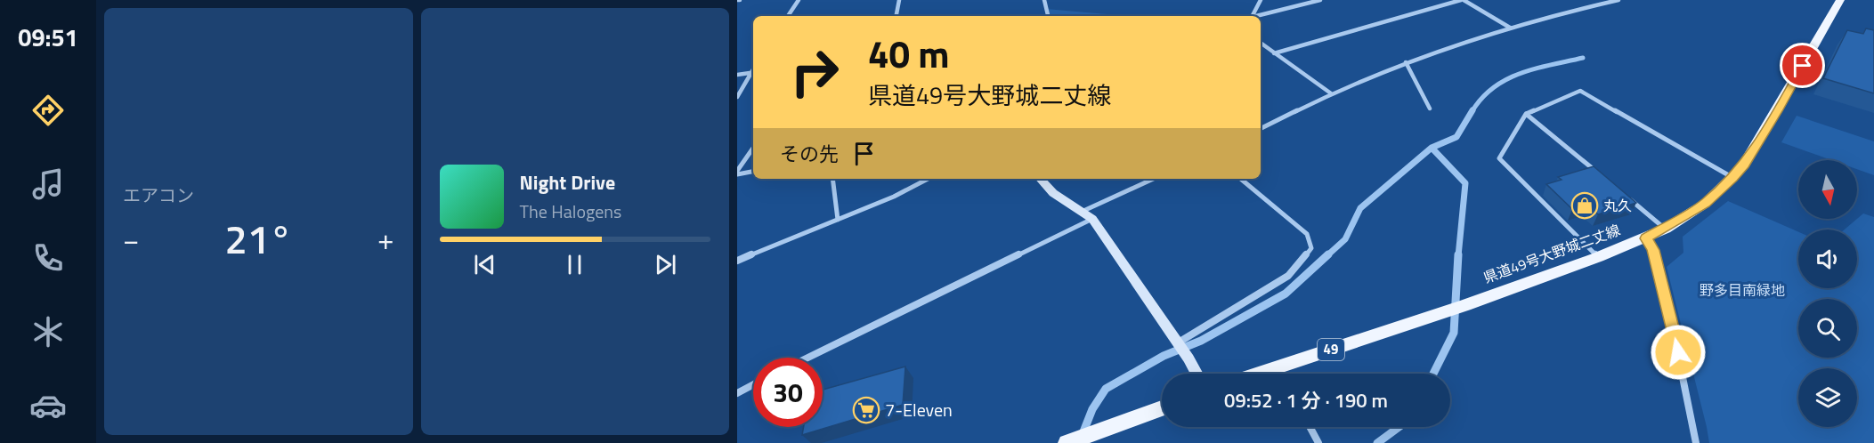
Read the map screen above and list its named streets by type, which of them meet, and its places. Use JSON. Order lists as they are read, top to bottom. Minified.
{"streets":{"main road":["県道49号大野城二丈線","49"]},"parks":["野多目南緑地"],"places":{"shop":["丸久"],"supermarket":["7-Eleven"]},"north":"bottom","page":{"tabs":"09:51","tile":"エアコン","turn":["40 m","県道49号大野城二丈線"],"then":"その先","song":["Night Drive","The Halogens"],"heat":["−","21°","+"],"limit":"30","trip":"09:52 · 1 分 · 190 m"}}
